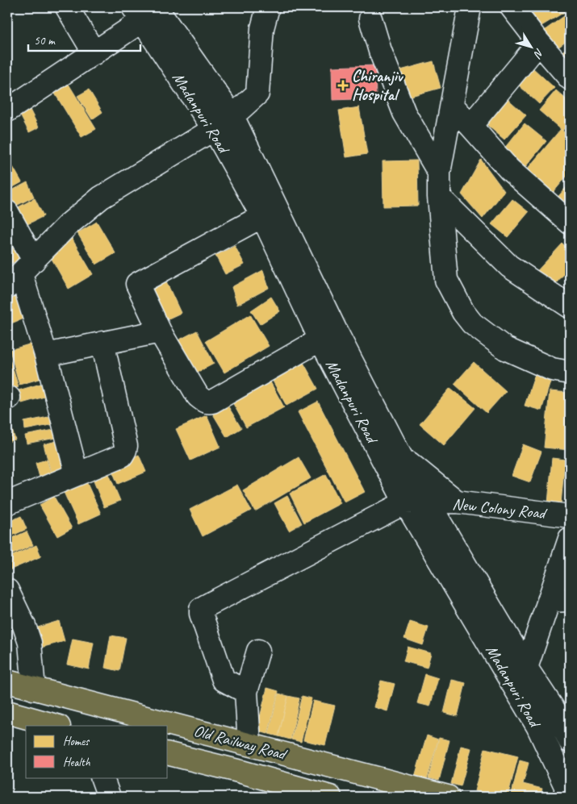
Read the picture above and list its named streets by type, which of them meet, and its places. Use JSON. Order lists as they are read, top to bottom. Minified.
{"streets":{"main road":["Old Railway Road"],"street":["Madanpuri Road","New Colony Road"]},"crossings":[["Madanpuri Road","New Colony Road"]],"places":{"health":["Chiranjiv Hospital"]},"legend":["Homes","Health"],"scale_bar":"50 m","north":"bottom right"}
